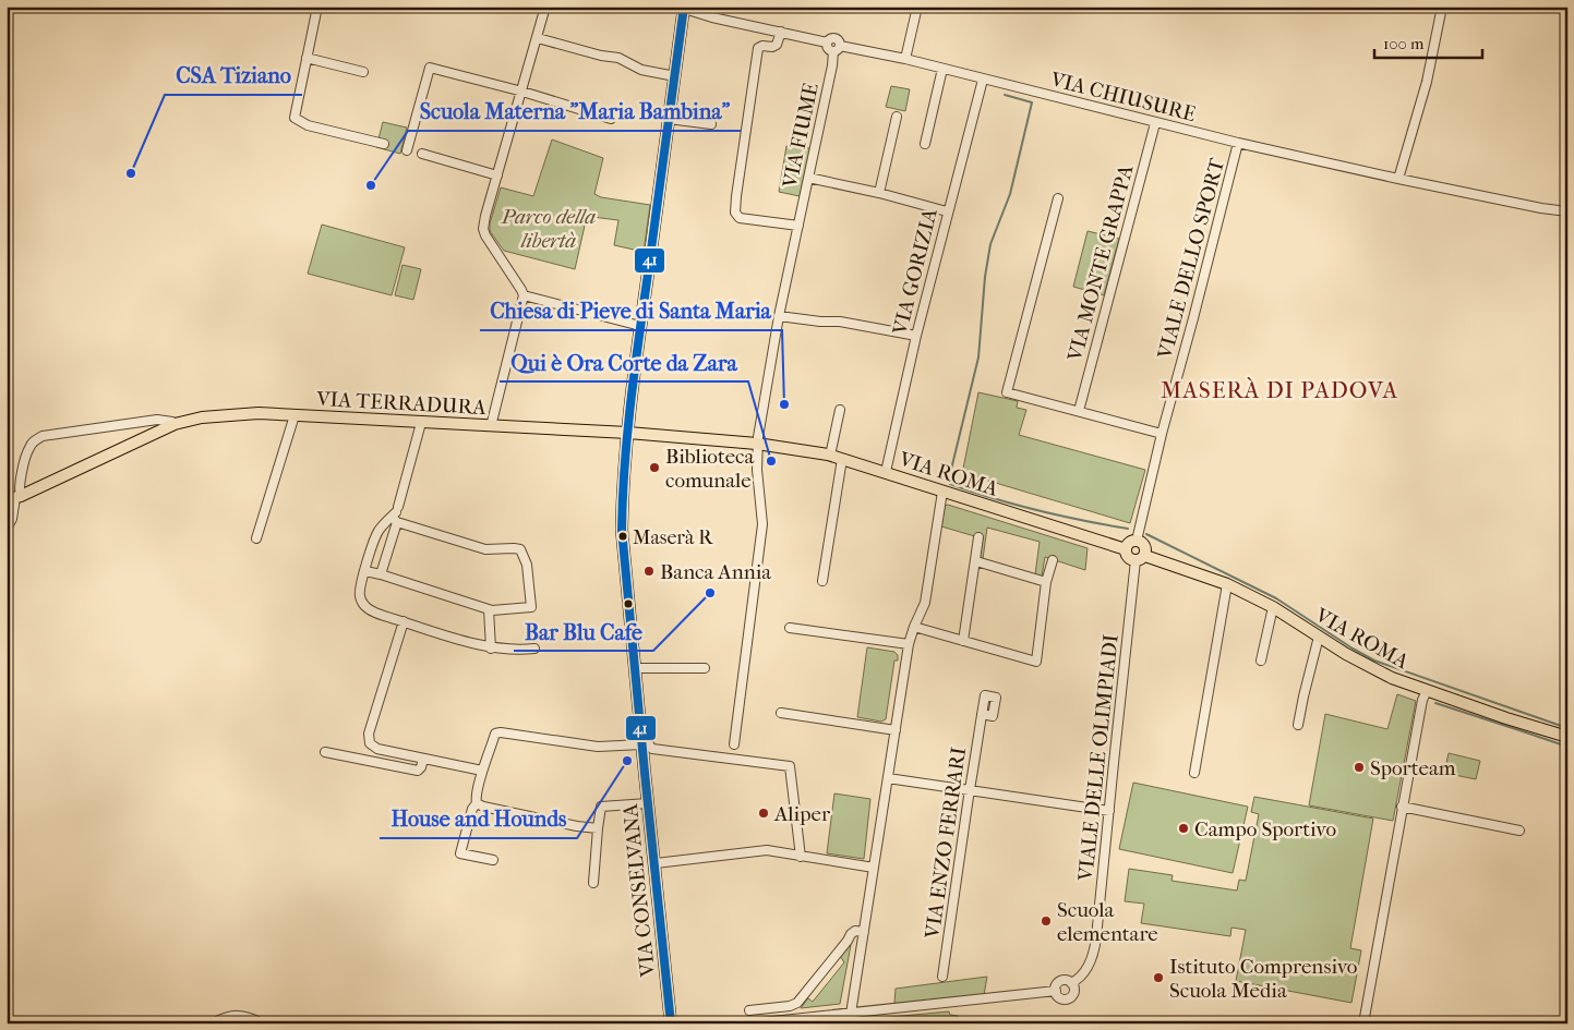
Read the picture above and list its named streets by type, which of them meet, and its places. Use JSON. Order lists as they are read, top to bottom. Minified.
{"streets":{"main road":["VIA TERRADURA","VIA ROMA","VIA CONSELVANA"],"street":["VIA CHIUSURE","VIA FIUME","VIALE DELLO SPORT","VIA MONTE GRAPPA","VIA GORIZIA","VIALE DELLE OLIMPIADI","VIA ENZO FERRARI"]},"crossings":[["VIA CHIUSURE","VIA FIUME"],["VIA CHIUSURE","VIALE DELLO SPORT"],["VIA CHIUSURE","VIA MONTE GRAPPA"],["VIA CHIUSURE","VIA GORIZIA"],["VIA CHIUSURE","VIA CONSELVANA"],["VIA FIUME","VIA TERRADURA"],["VIA FIUME","VIA ROMA"],["VIALE DELLO SPORT","VIA ROMA"],["VIALE DELLO SPORT","VIALE DELLE OLIMPIADI"],["VIA GORIZIA","VIA ROMA"],["VIA TERRADURA","VIA ROMA"],["VIA TERRADURA","VIA CONSELVANA"],["VIA ROMA","VIALE DELLE OLIMPIADI"]],"districts":["MASERÀ DI PADOVA"],"parks":["Parco della libertà"],"places":["CSA Tiziano","Scuola Materna \"Maria Bambina\"","Chiesa di Pieve di Santa Maria","Qui è Ora Corte da Zara","Biblioteca comunale","Maserà R","Banca Annia","Bar Blu Cafe","House and Hounds","Sporteam","Aliper","Campo Sportivo","Scuola elementare","Istituto Comprensivo Scuola Media"],"lines":["transit line 41"],"scale_bar":"100 m"}
